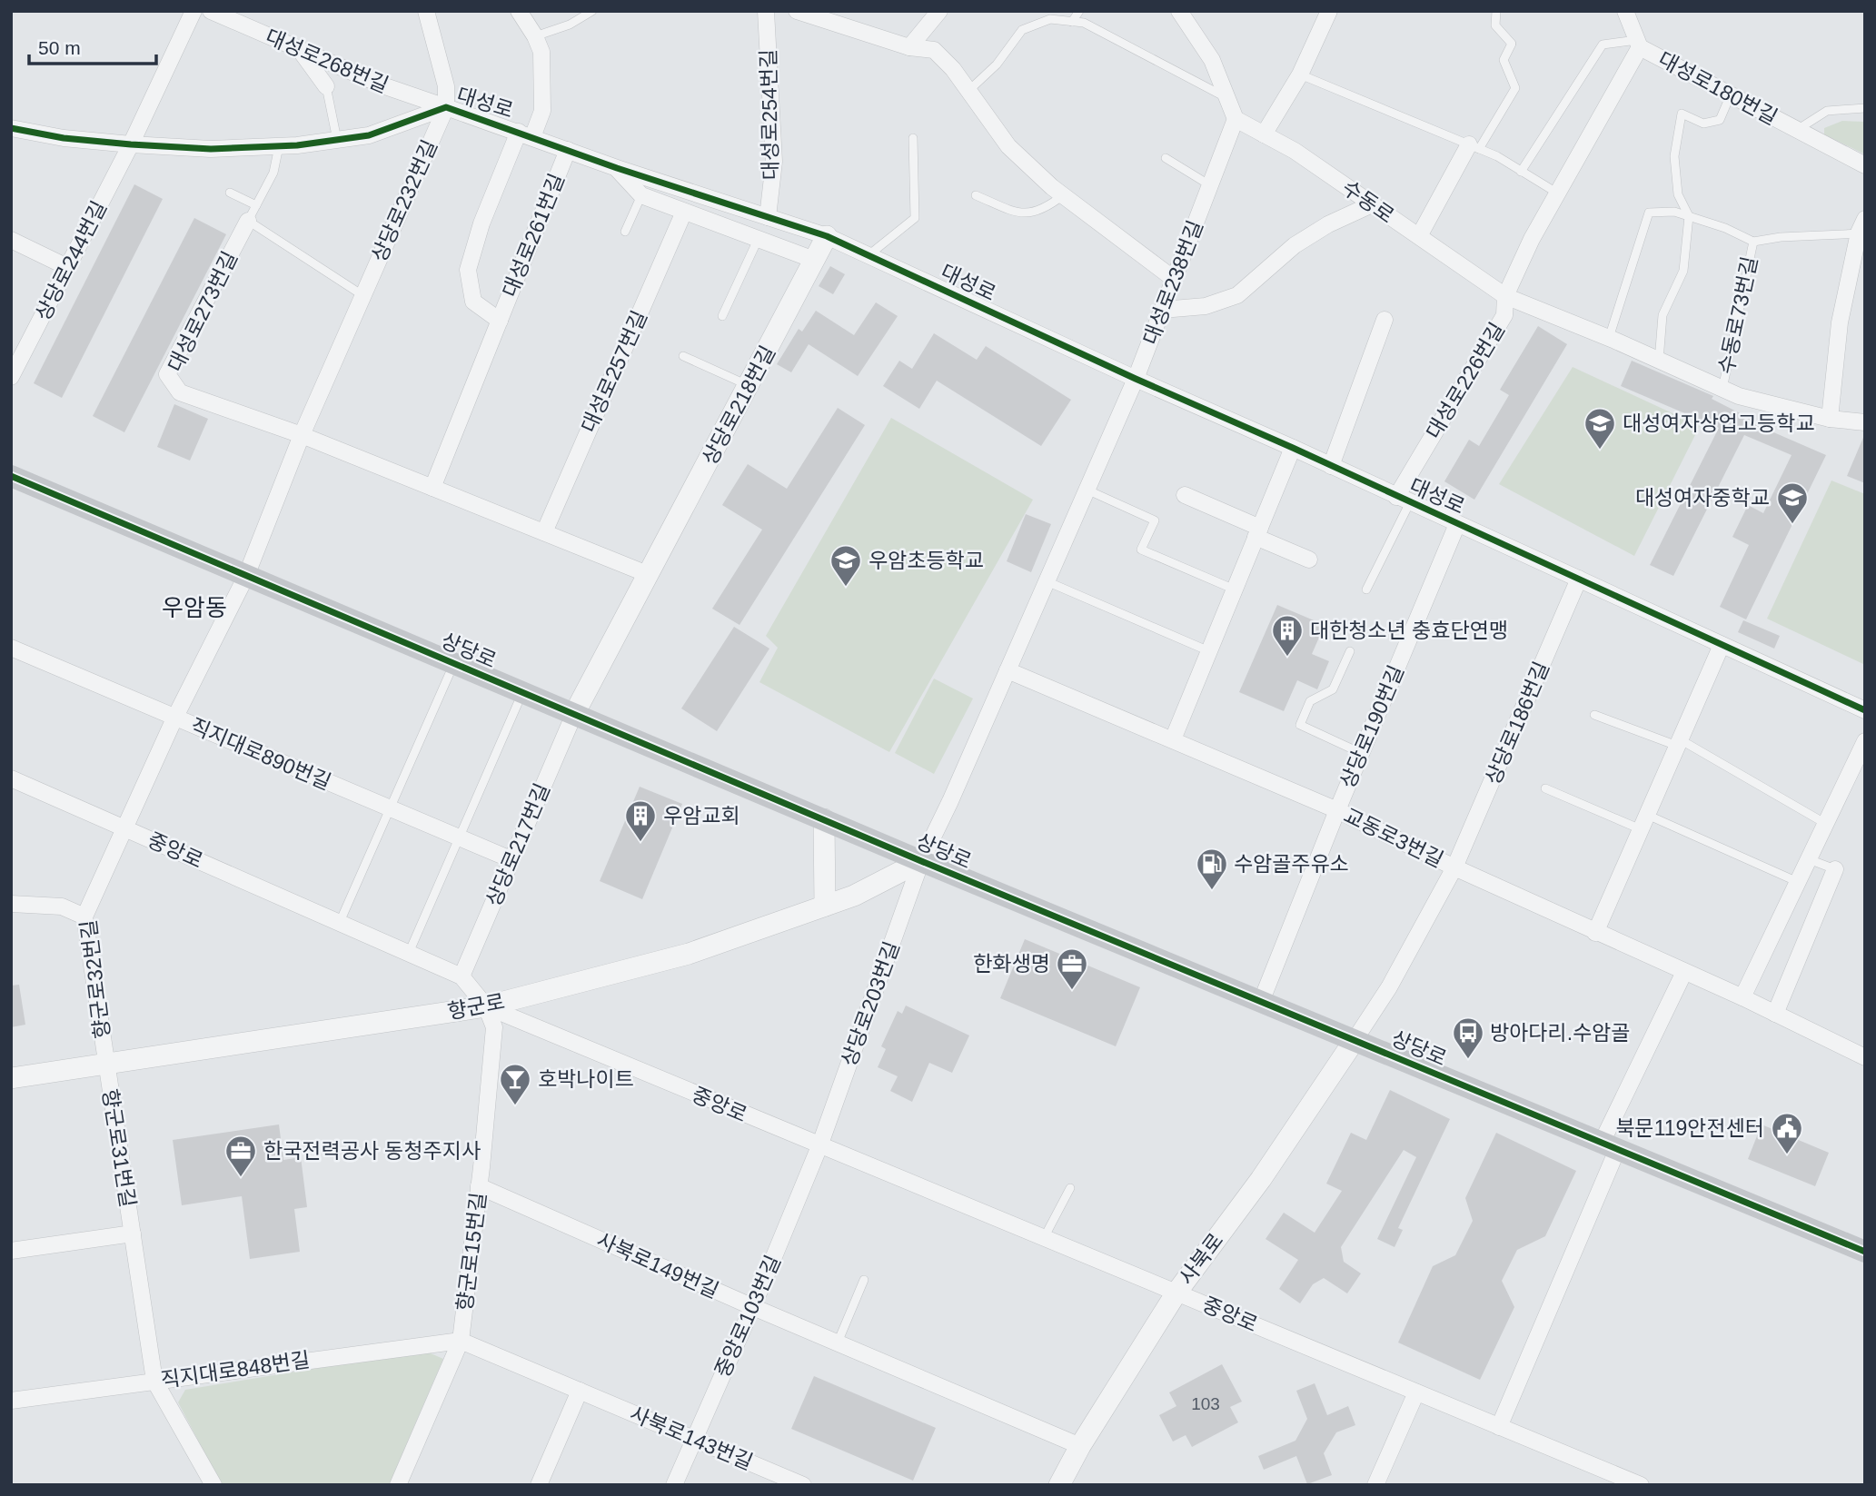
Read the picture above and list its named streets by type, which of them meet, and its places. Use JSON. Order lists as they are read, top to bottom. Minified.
{"streets":{"main road":["상당로"],"street":["대성로268번길","대성로180번길","대성로","대성로254번길","상당로232번길","수동로","대성로261번길","상당로244번길","대성로238번길","대성로273번길","대성로257번길","대성로226번길","상당로218번길","상당로186번길","상당로190번길","직지대로890번길","교동로3번길","상당로217번길","중앙로","향군로32번길","상당로203번길","향군로","향군로31번길","향군로15번길","사북로","사북로149번길","중앙로103번길","직지대로848번길","사북로143번길"],"lane":["수동로73번길"]},"crossings":[["대성로268번길","대성로"],["대성로268번길","상당로232번길"],["대성로180번길","대성로226번길"],["대성로","대성로254번길"],["대성로","상당로232번길"],["대성로","대성로261번길"],["대성로","상당로244번길"],["대성로","대성로238번길"],["대성로","대성로273번길"],["대성로","대성로226번길"],["대성로","상당로218번길"],["대성로","상당로186번길"],["대성로","상당로190번길"],["상당로232번길","대성로273번길"],["상당로232번길","상당로"],["상당로232번길","직지대로890번길"],["상당로232번길","향군로32번길"],["수동로","대성로238번길"],["수동로","수동로73번길"],["수동로","대성로226번길"],["대성로238번길","상당로203번길"],["상당로218번길","상당로"],["상당로218번길","상당로217번길"],["상당로","상당로186번길"],["상당로","상당로190번길"],["상당로","직지대로890번길"],["상당로","상당로217번길"],["상당로","상당로203번길"],["상당로","향군로"],["상당로","사북로"],["상당로186번길","교동로3번길"],["상당로186번길","사북로"],["상당로190번길","교동로3번길"],["직지대로890번길","상당로217번길"],["직지대로890번길","향군로32번길"],["교동로3번길","상당로203번길"],["상당로217번길","중앙로"],["중앙로","향군로32번길"],["중앙로","상당로203번길"],["중앙로","향군로"],["중앙로","향군로15번길"],["중앙로","사북로"],["중앙로","중앙로103번길"],["향군로32번길","향군로"],["향군로32번길","향군로31번길"],["상당로203번길","향군로"],["상당로203번길","중앙로103번길"],["향군로","향군로31번길"],["향군로","향군로15번길"],["향군로31번길","직지대로848번길"],["향군로15번길","사북로149번길"],["향군로15번길","직지대로848번길"],["향군로15번길","사북로143번길"],["사북로","사북로149번길"],["사북로149번길","중앙로103번길"],["중앙로103번길","사북로143번길"],["직지대로848번길","사북로143번길"]],"districts":["우암동"],"places":{"school or university":["대성여자상업고등학교","대성여자중학교","우암초등학교"],"building":["대한청소년 충효단연맹","우암교회"],"fuel station":["수암골주유소"],"office":["한화생명","한국전력공사 동청주지사"],"bus stop":["방아다리.수암골"],"bar":["호박나이트"],"public building":["북문119안전센터"]},"house_numbers":["103"],"scale_bar":"50 m"}
